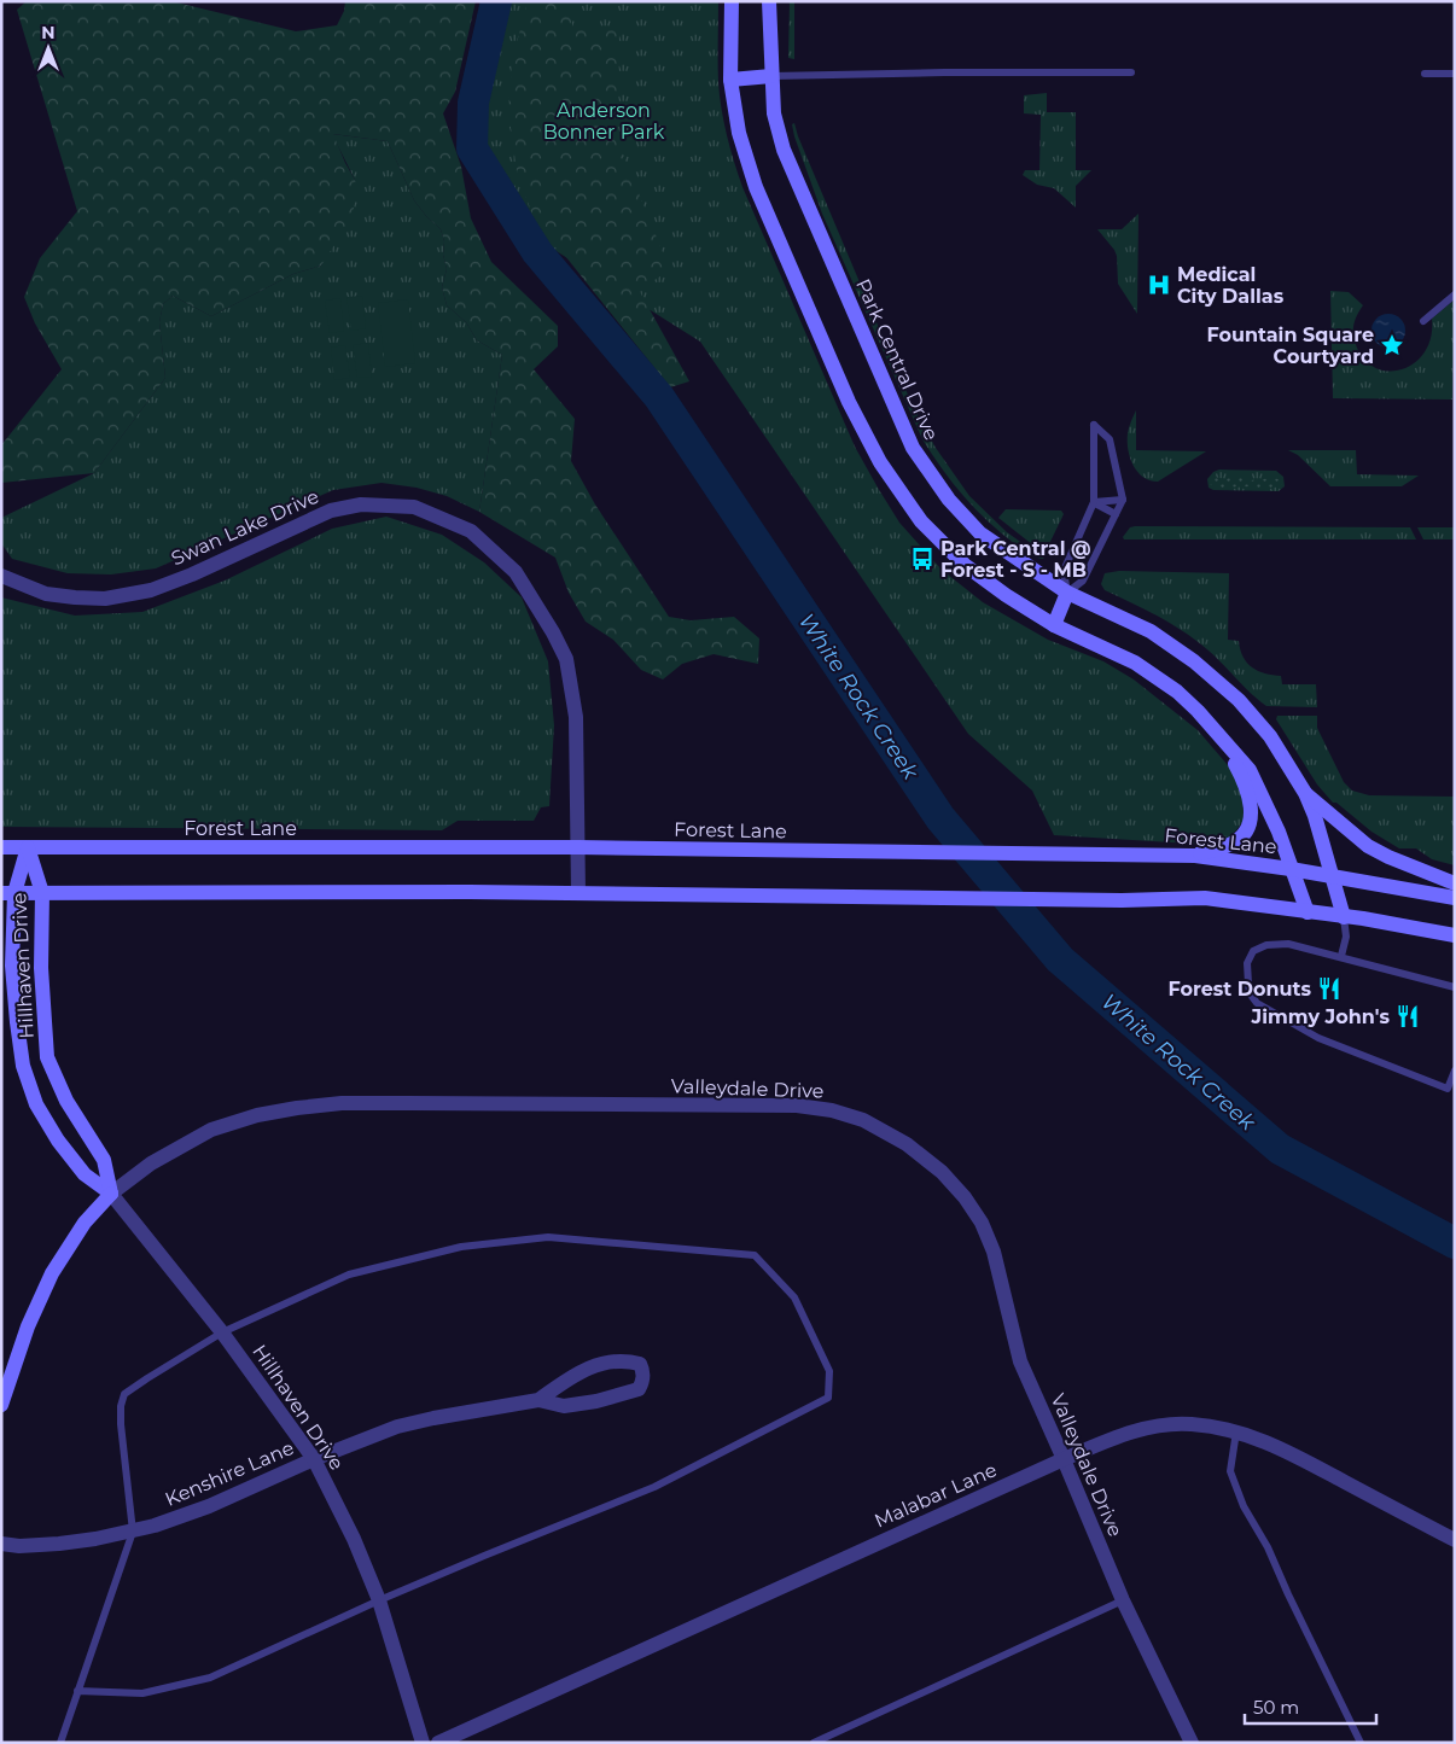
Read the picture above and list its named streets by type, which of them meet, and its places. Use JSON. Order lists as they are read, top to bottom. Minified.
{"streets":{"main road":["Park Central Drive","Forest Lane","Hillhaven Drive"],"street":["Swan Lake Drive","Valleydale Drive","Kenshire Lane","Malabar Lane"]},"crossings":[["Park Central Drive","Forest Lane"],["Swan Lake Drive","Forest Lane"],["Forest Lane","Hillhaven Drive"],["Hillhaven Drive","Valleydale Drive"],["Hillhaven Drive","Kenshire Lane"],["Valleydale Drive","Malabar Lane"]],"water":["White Rock Creek"],"parks":["Anderson Bonner Park"],"places":{"hospital":["Medical City Dallas"],"place":["Fountain Square Courtyard"],"bus stop":["Park Central @ Forest - S - MB"],"restaurant":["Forest Donuts","Jimmy John's"]},"scale_bar":"50 m","north":"top"}
